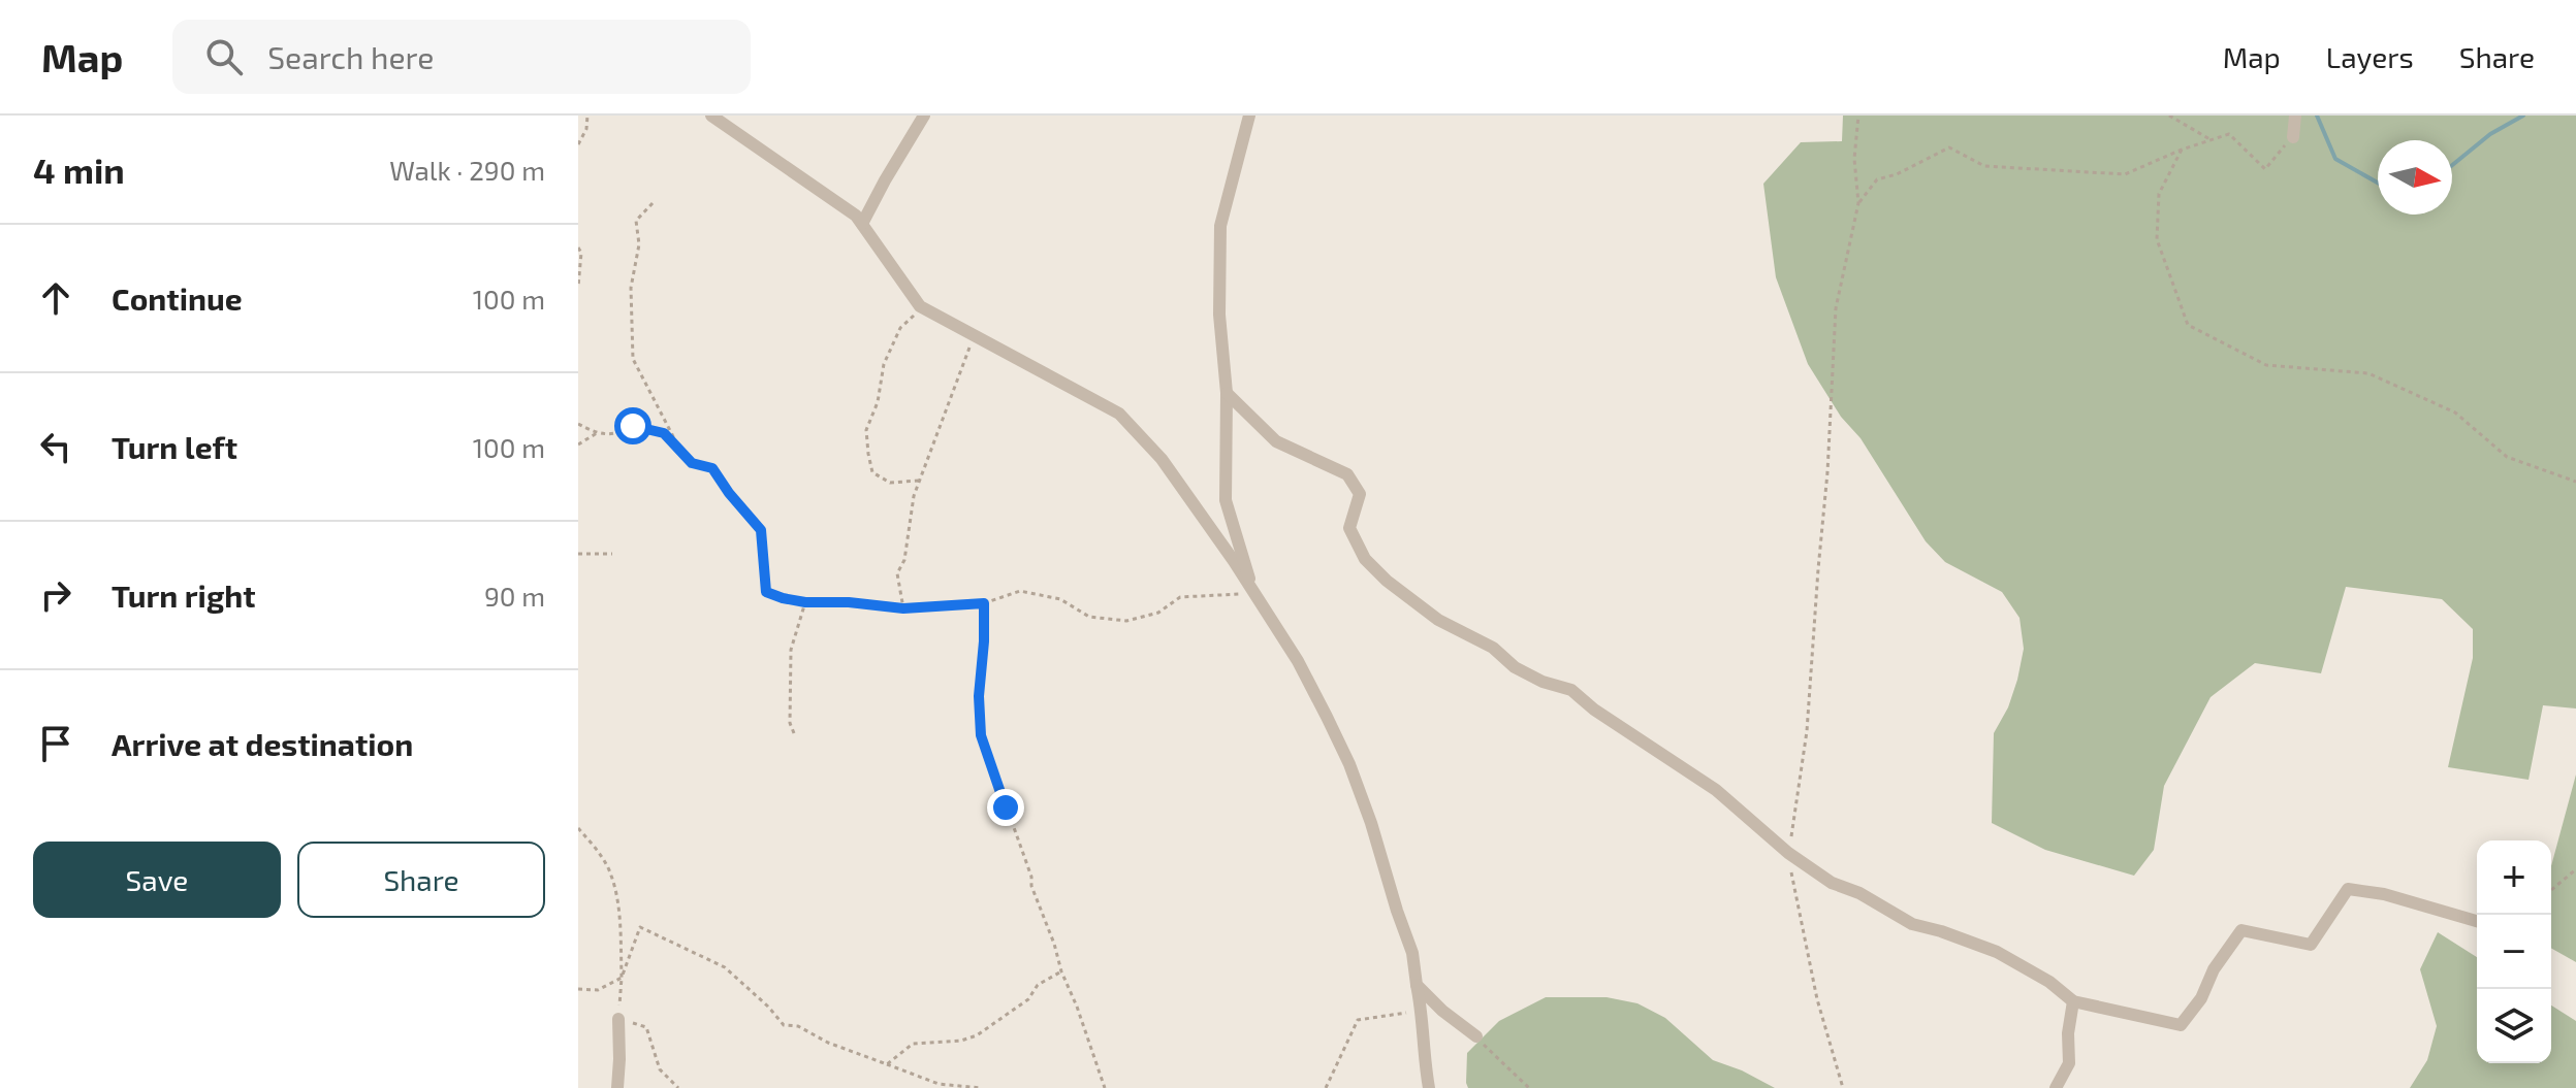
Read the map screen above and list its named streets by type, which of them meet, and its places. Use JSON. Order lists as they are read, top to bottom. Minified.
{"north":"right","page":{"header":"Map","search":"Search here","nav":["Map","Layers","Share"],"heading":["4 min","Walk · 290 m"],"list":[["Continue","100 m"],["Turn left","100 m"],["Turn right","90 m"],"Arrive at destination"],"buttons":["Save","Share"],"map_buttons":["+","−"]}}
